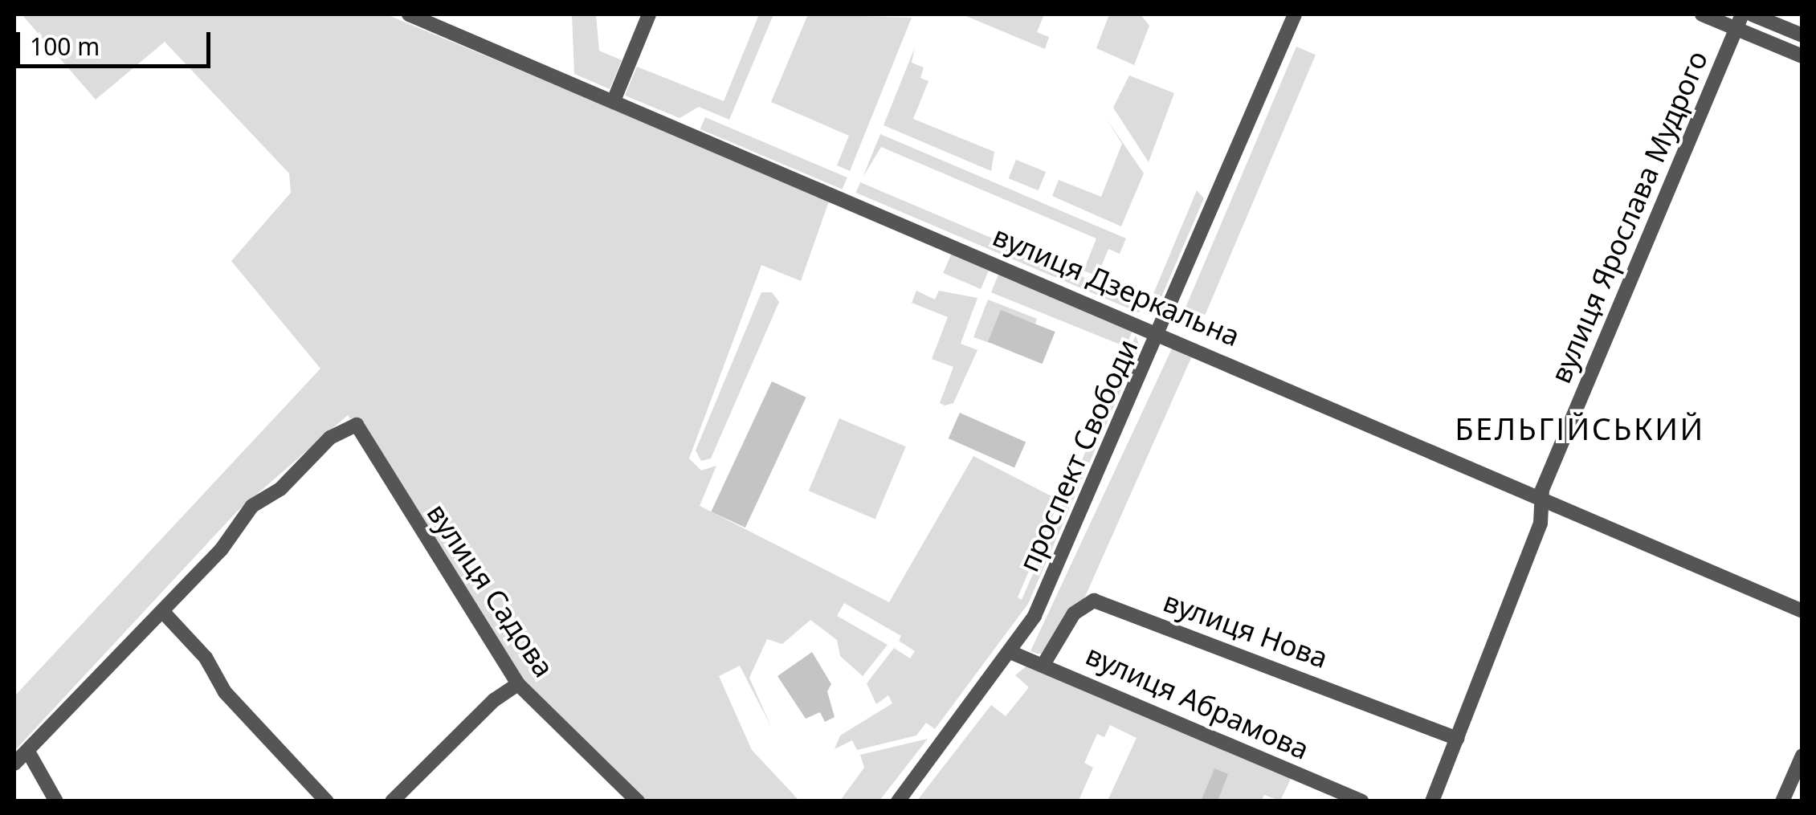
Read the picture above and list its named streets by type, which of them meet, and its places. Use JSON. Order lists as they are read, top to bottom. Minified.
{"streets":{"street":["вулиця Ярослава Мудрого","вулиця Дзеркальна","проспект Свободи","вулиця Садова","вулиця Нова","вулиця Абрамова"]},"crossings":[["вулиця Ярослава Мудрого","вулиця Дзеркальна"],["вулиця Ярослава Мудрого","вулиця Нова"],["вулиця Дзеркальна","проспект Свободи"],["проспект Свободи","вулиця Абрамова"],["вулиця Нова","вулиця Абрамова"]],"districts":["БЕЛЬГІЙСЬКИЙ"],"scale_bar":"100 m"}
